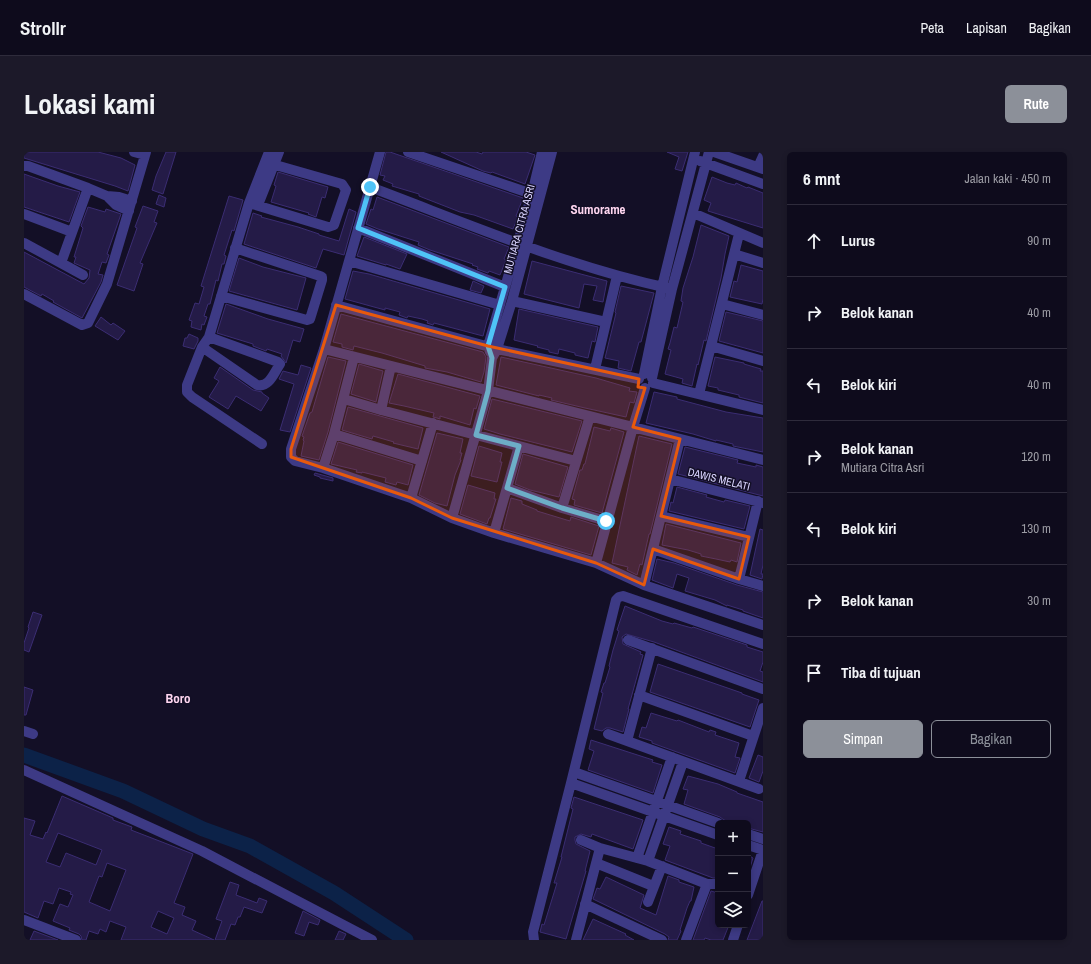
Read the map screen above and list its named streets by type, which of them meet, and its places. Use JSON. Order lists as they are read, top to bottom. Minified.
{"streets":{"street":["MUTIARA CITRA ASRI","DAWIS MELATI"]},"districts":["Sumorame","Boro"],"page":{"header":"Strollr","nav":["Peta","Lapisan","Bagikan"],"title":"Lokasi kami","buttons":["Rute",["Simpan","Bagikan"]],"heading":["6 mnt","Jalan kaki · 450 m"],"list":[["Lurus","90 m"],["Belok kanan","40 m"],["Belok kiri","40 m"],["Belok kanan","Mutiara Citra Asri","120 m"],["Belok kiri","130 m"],["Belok kanan","30 m"],"Tiba di tujuan"],"map_buttons":["+","−"]}}
